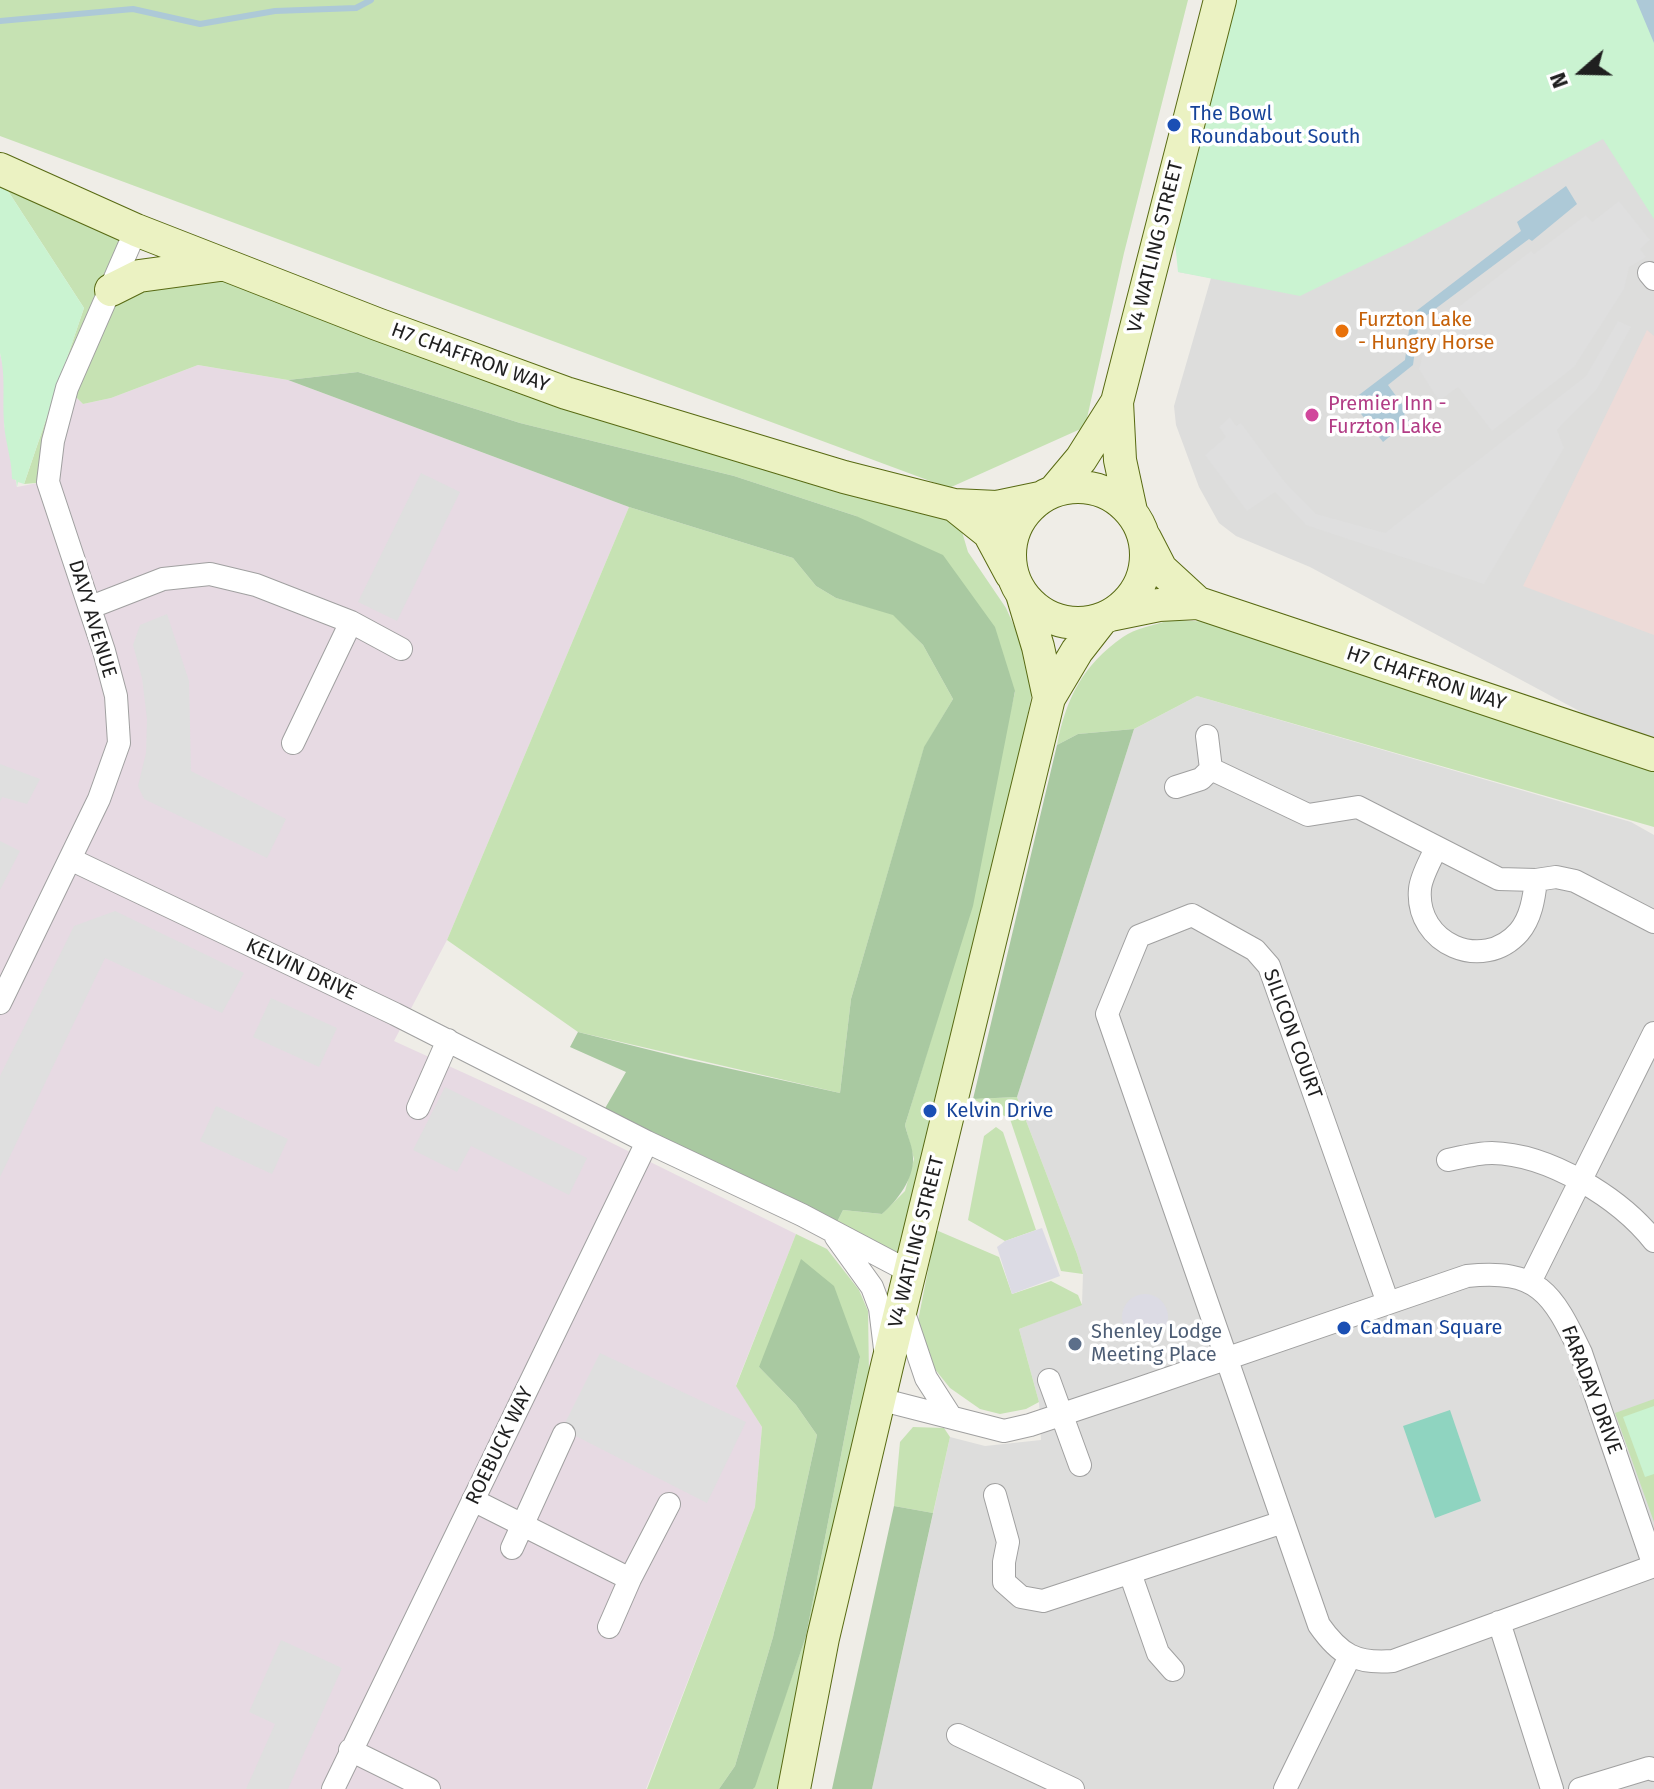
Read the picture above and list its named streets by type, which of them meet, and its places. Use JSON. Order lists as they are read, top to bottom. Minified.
{"streets":{"street":["V4 WATLING STREET","H7 CHAFFRON WAY","DAVY AVENUE","KELVIN DRIVE","SILICON COURT","FARADAY DRIVE","ROEBUCK WAY"]},"crossings":[["V4 WATLING STREET","H7 CHAFFRON WAY"],["V4 WATLING STREET","KELVIN DRIVE"],["H7 CHAFFRON WAY","DAVY AVENUE"],["DAVY AVENUE","KELVIN DRIVE"],["KELVIN DRIVE","ROEBUCK WAY"]],"places":["The Bowl Roundabout South","Furzton Lake - Hungry Horse","Premier Inn - Furzton Lake","Kelvin Drive","Cadman Square","Shenley Lodge Meeting Place"],"north":"left"}
